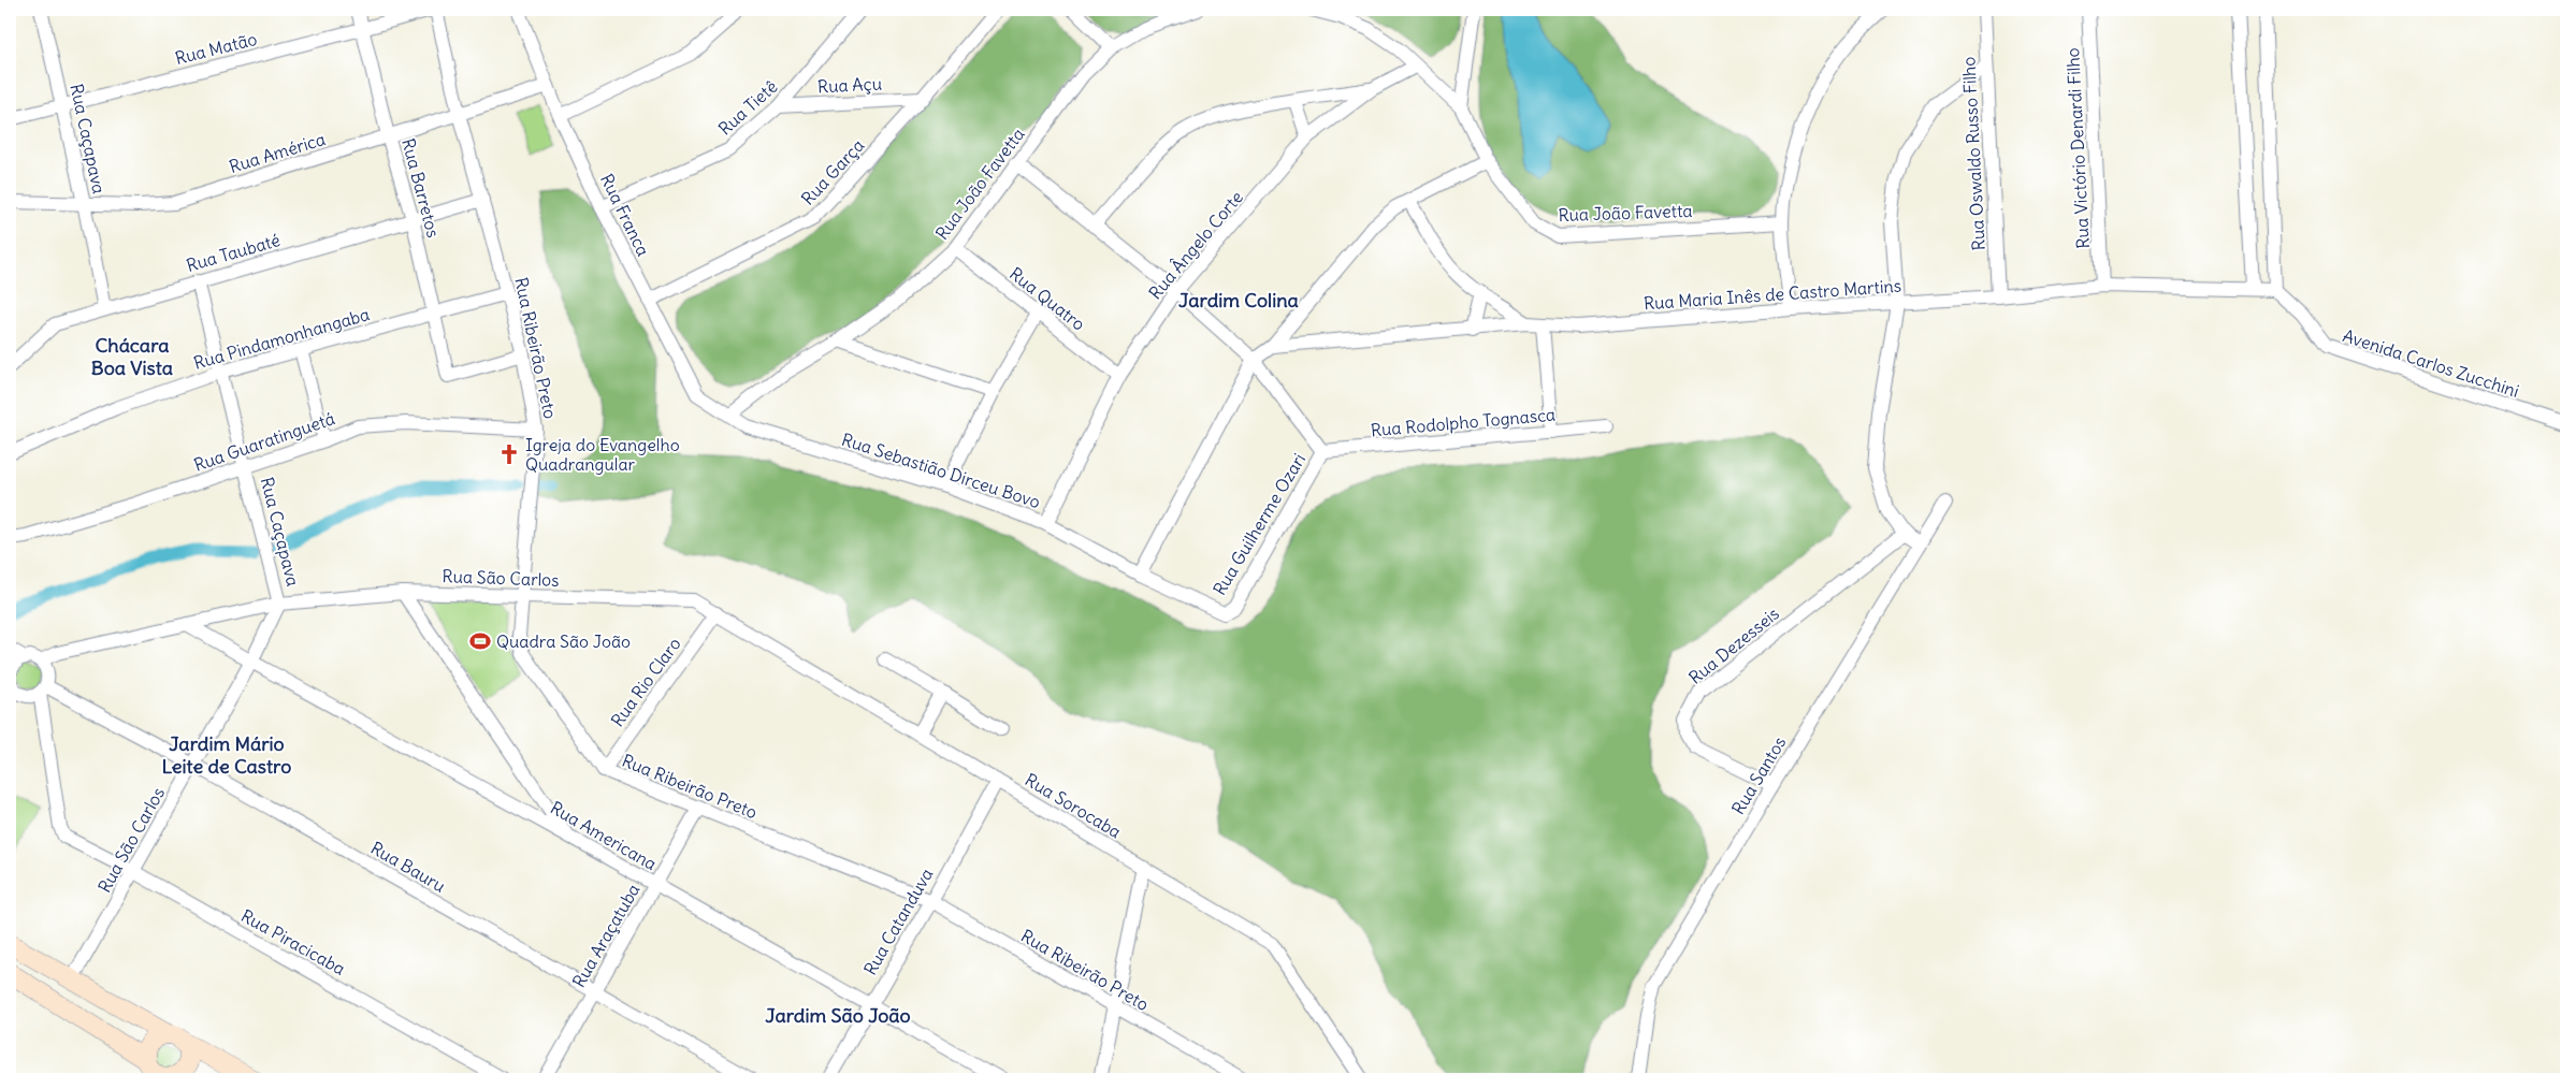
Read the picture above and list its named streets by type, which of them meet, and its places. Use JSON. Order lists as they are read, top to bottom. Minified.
{"streets":{"street":["Rua Matão","Rua Açu","Rua Tietê","Rua Caçapava","Rua Victório Denardi Filho","Rua América","Rua Oswaldo Russo Filho","Rua Garça","Rua João Favetta","Rua Barretos","Rua Franca","Rua Ângelo Corte","Rua Taubaté","Rua Maria Inês de Castro Martins","Rua Quatro","Rua Pindamonhangaba","Rua Ribeirão Preto","Avenida Carlos Zucchini","Rua Rodolpho Tognasca","Rua Guaratinguetá","Rua Sebastião Dirceu Bovo","Rua Guilherme Ozari","Rua São Carlos","Rua Dezesseis","Rua Rio Claro","Rua Santos","Rua Sorocaba","Rua Americana","Rua Bauru","Rua Catanduva","Rua Araçatuba","Rua Piracicaba"]},"crossings":[["Rua Matão","Rua Caçapava"],["Rua Matão","Rua Barretos"],["Rua Açu","Rua Tietê"],["Rua Açu","Rua Garça"],["Rua Tietê","Rua Franca"],["Rua Caçapava","Rua América"],["Rua Caçapava","Rua Taubaté"],["Rua Caçapava","Rua Pindamonhangaba"],["Rua Caçapava","Rua Guaratinguetá"],["Rua Caçapava","Rua São Carlos"],["Rua Victório Denardi Filho","Rua Maria Inês de Castro Martins"],["Rua América","Rua Barretos"],["Rua América","Rua Franca"],["Rua América","Rua Ribeirão Preto"],["Rua Oswaldo Russo Filho","Rua Maria Inês de Castro Martins"],["Rua Garça","Rua Franca"],["Rua João Favetta","Rua Franca"],["Rua João Favetta","Rua Ângelo Corte"],["Rua João Favetta","Rua Quatro"],["Rua João Favetta","Rua Sebastião Dirceu Bovo"],["Rua Barretos","Rua Taubaté"],["Rua Barretos","Rua Pindamonhangaba"],["Rua Barretos","Rua Ribeirão Preto"],["Rua Franca","Rua Sebastião Dirceu Bovo"],["Rua Ângelo Corte","Rua Quatro"],["Rua Ângelo Corte","Rua Sebastião Dirceu Bovo"],["Rua Taubaté","Rua Ribeirão Preto"],["Rua Maria Inês de Castro Martins","Avenida Carlos Zucchini"],["Rua Pindamonhangaba","Rua Ribeirão Preto"],["Rua Ribeirão Preto","Rua Guaratinguetá"],["Rua Ribeirão Preto","Rua São Carlos"],["Rua Ribeirão Preto","Rua Rio Claro"],["Rua Ribeirão Preto","Rua Catanduva"],["Rua Ribeirão Preto","Rua Araçatuba"],["Rua Rodolpho Tognasca","Rua Guilherme Ozari"],["Rua Sebastião Dirceu Bovo","Rua Guilherme Ozari"],["Rua São Carlos","Rua Rio Claro"],["Rua São Carlos","Rua Sorocaba"],["Rua São Carlos","Rua Americana"],["Rua São Carlos","Rua Bauru"],["Rua São Carlos","Rua Piracicaba"],["Rua Dezesseis","Rua Santos"],["Rua Rio Claro","Rua Sorocaba"],["Rua Sorocaba","Rua Catanduva"],["Rua Americana","Rua Catanduva"],["Rua Americana","Rua Araçatuba"],["Rua Bauru","Rua Araçatuba"],["Rua Bauru","Rua Piracicaba"]],"districts":["Jardim Colina","Chácara Boa Vista","Jardim Mário Leite de Castro","Jardim São João"],"places":{"church":["Igreja do Evangelho Quadrangular"],"sports":["Quadra São João"]}}
